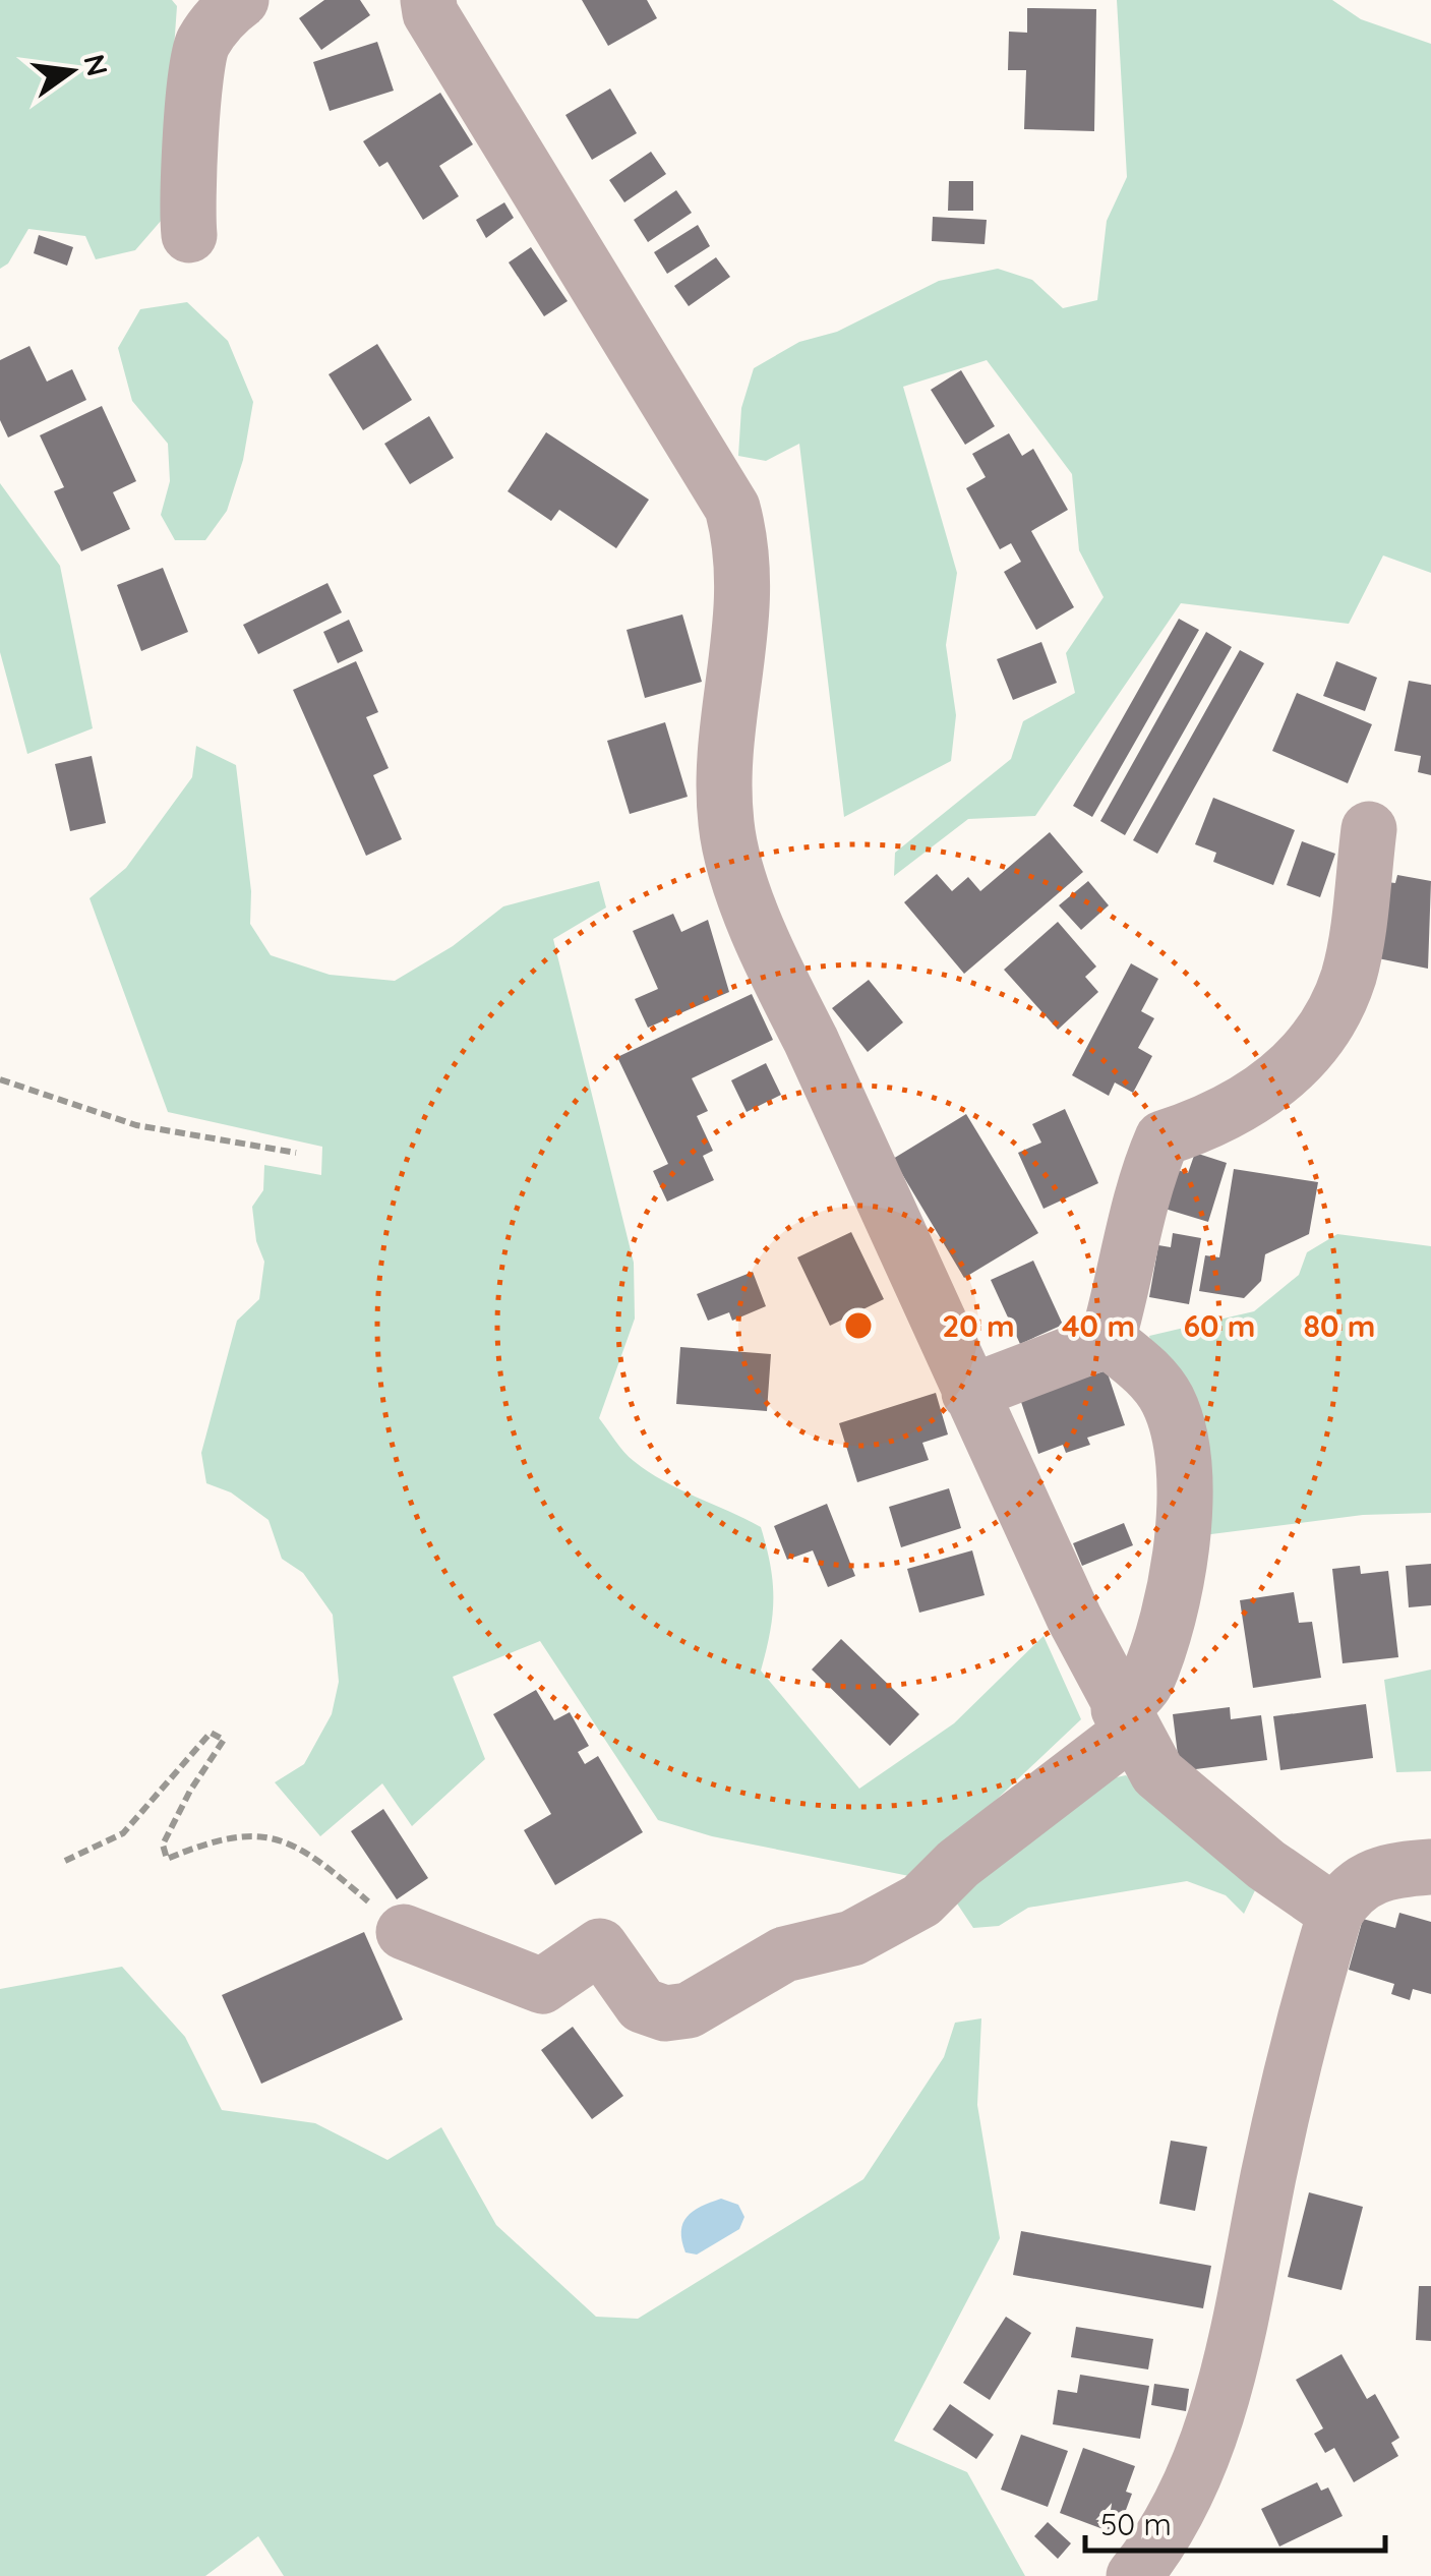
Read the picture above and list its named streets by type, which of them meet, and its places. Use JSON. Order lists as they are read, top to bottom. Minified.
{"scale_bar":"50 m","north":"right","rings":["20 m","40 m","60 m","80 m"]}
